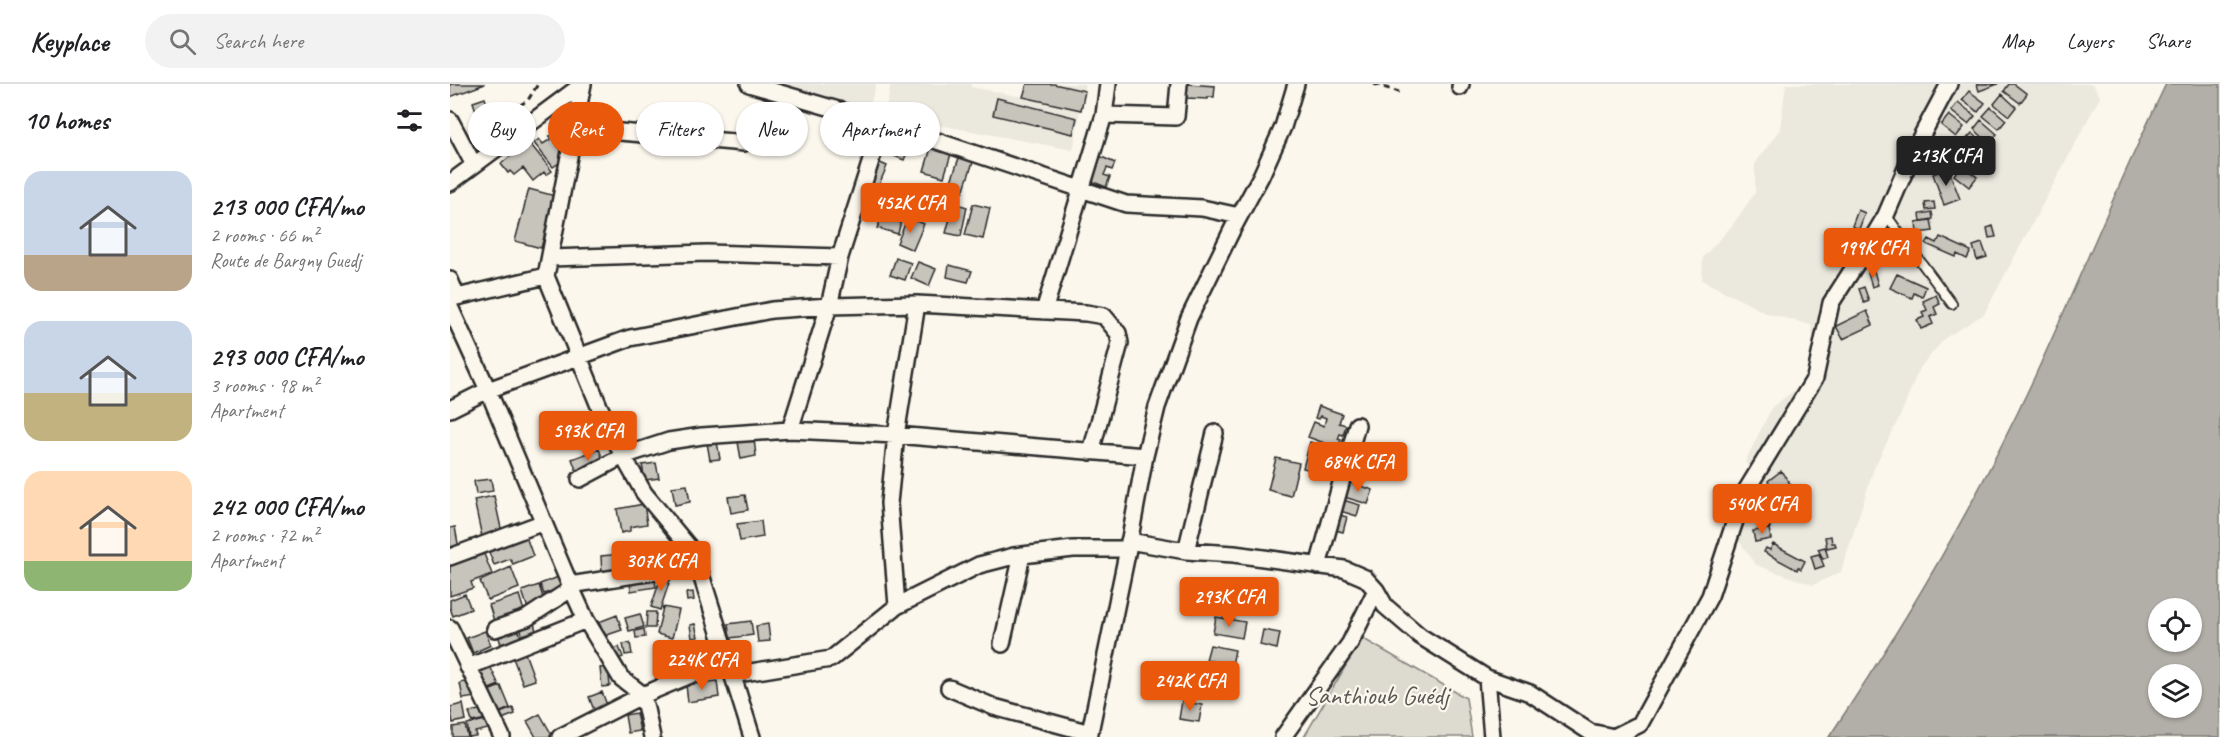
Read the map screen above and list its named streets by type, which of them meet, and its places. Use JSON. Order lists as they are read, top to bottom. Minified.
{"parks":["Santhioub Guédj"],"page":{"header":"Keyplace","search":"Search here","nav":["Map","Layers","Share"],"heading":"10 homes","chip":["Buy","Rent","Filters","New","Apartment"],"price":["213K CFA","452K CFA","199K CFA","593K CFA","684K CFA","540K CFA","307K CFA","293K CFA","224K CFA","242K CFA"],"list":[{"name":"213 000 CFA/mo","note":"2 rooms · 66 m² · Route de Bargny Guedj"},{"name":"293 000 CFA/mo","note":"3 rooms · 98 m² · Apartment"},{"name":"242 000 CFA/mo","note":"2 rooms · 72 m² · Apartment"}]}}
